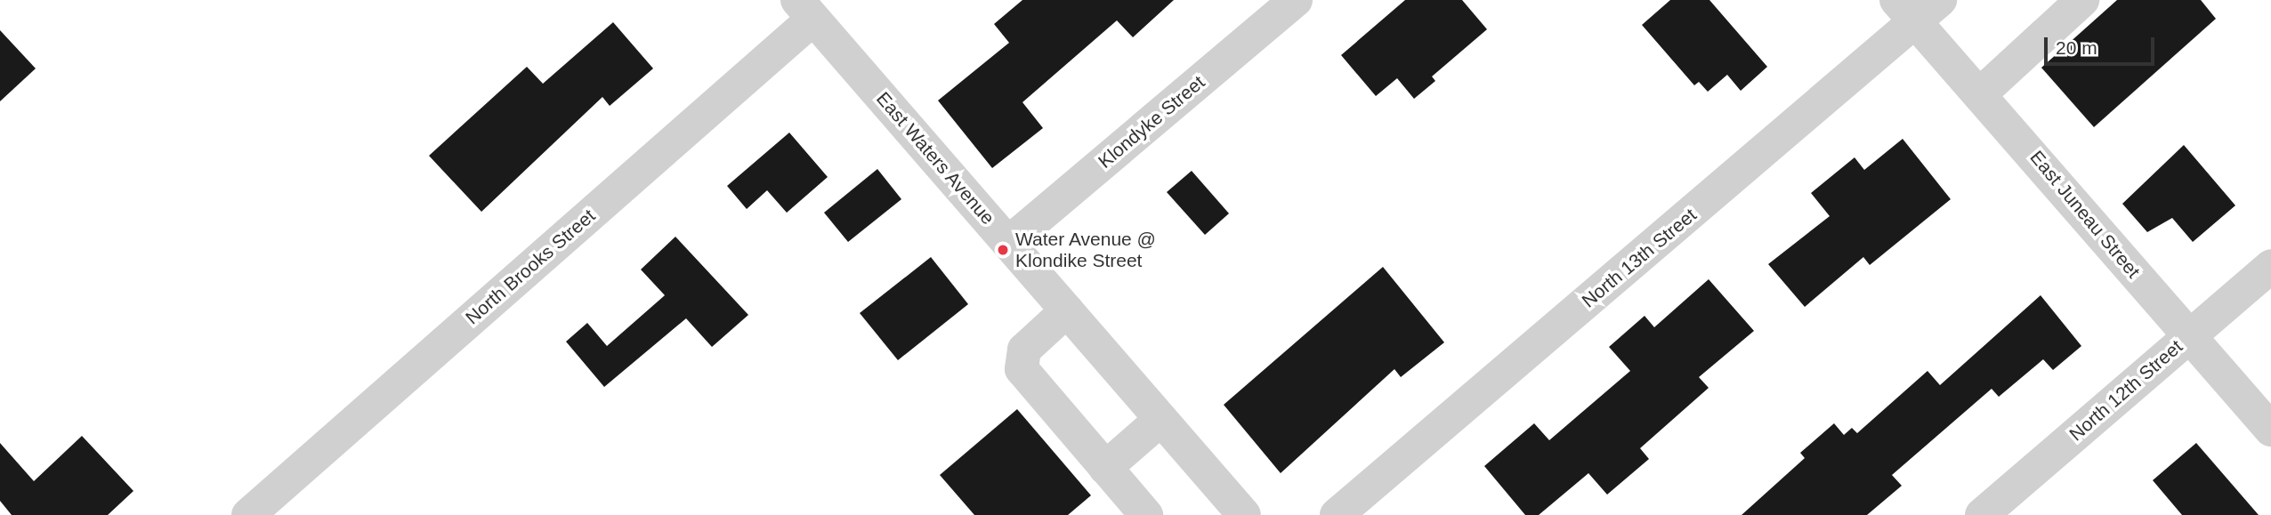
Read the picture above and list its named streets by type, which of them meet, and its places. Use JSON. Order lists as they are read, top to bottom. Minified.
{"streets":{"street":["Klondyke Street","East Waters Avenue","East Juneau Street","North 13th Street","North Brooks Street","North 12th Street"]},"crossings":[["Klondyke Street","East Waters Avenue"],["East Waters Avenue","North Brooks Street"],["East Juneau Street","North 13th Street"],["East Juneau Street","North 12th Street"]],"places":["Water Avenue @ Klondike Street"],"scale_bar":"20 m"}
